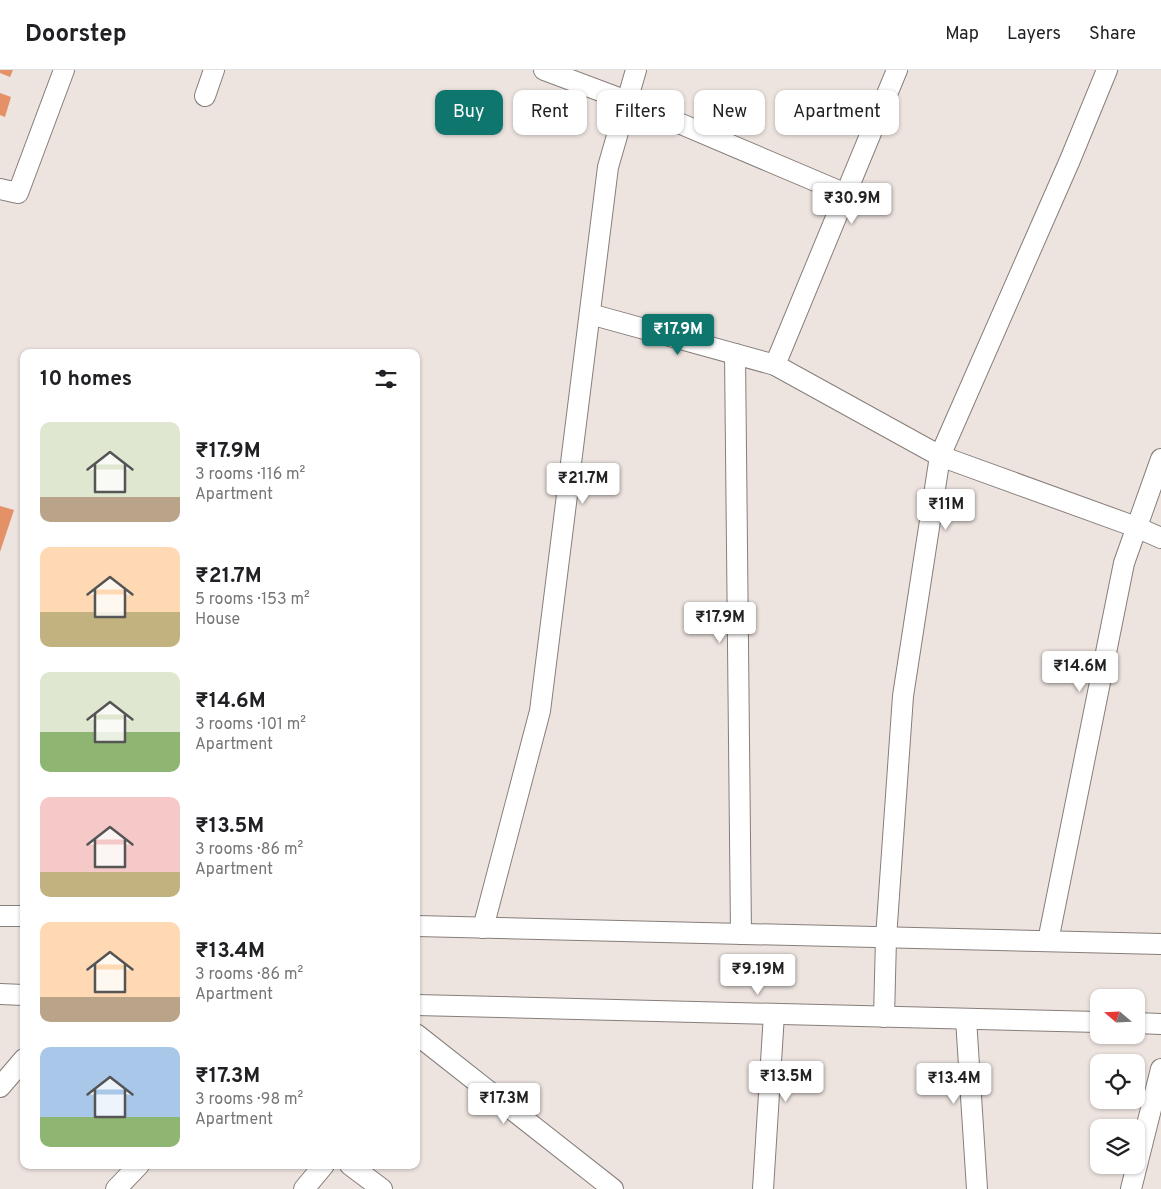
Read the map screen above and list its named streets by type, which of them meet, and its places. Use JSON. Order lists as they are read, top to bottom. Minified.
{"north":"left","page":{"header":"Doorstep","nav":["Map","Layers","Share"],"chip":["Buy","Rent","Filters","New","Apartment"],"price":["₹30.9M","₹17.9M","₹21.7M","₹11M","₹17.9M","₹14.6M","₹9.19M","₹13.5M","₹13.4M","₹17.3M"],"heading":"10 homes","list":[{"name":"₹17.9M","note":"3 rooms · 116 m² · Apartment"},{"name":"₹21.7M","note":"5 rooms · 153 m² · House"},{"name":"₹14.6M","note":"3 rooms · 101 m² · Apartment"},{"name":"₹13.5M","note":"3 rooms · 86 m² · Apartment"},{"name":"₹13.4M","note":"3 rooms · 86 m² · Apartment"},{"name":"₹17.3M","note":"3 rooms · 98 m² · Apartment"}]}}
